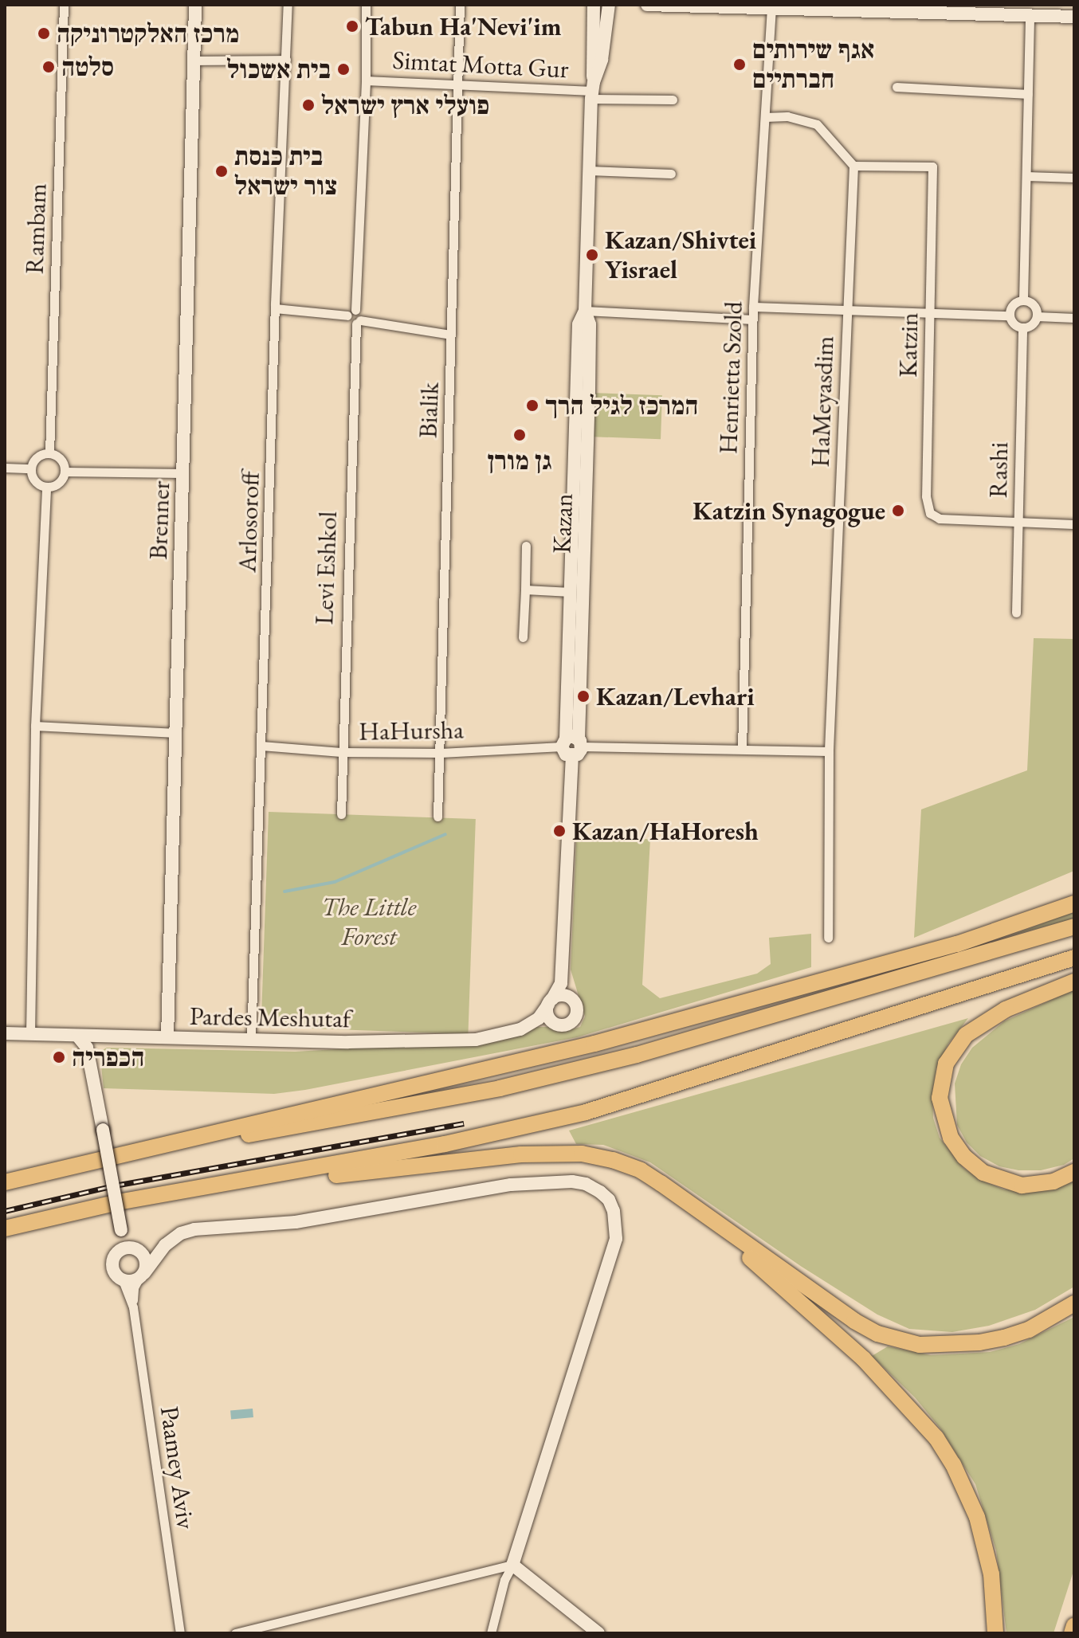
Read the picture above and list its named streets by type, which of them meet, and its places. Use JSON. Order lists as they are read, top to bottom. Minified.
{"streets":{"street":["Simtat Motta Gur","Rambam","Katzin","Henrietta Szold","HaMeyasdim","Bialik","Rashi","Brenner","Arlosoroff","Kazan","Levi Eshkol","HaHursha","Pardes Meshutaf","Paamey Aviv"]},"crossings":[["Simtat Motta Gur","Bialik"],["Simtat Motta Gur","Kazan"],["Katzin","HaMeyasdim"],["Katzin","Rashi"],["Henrietta Szold","HaHursha"],["HaMeyasdim","HaHursha"],["Bialik","HaHursha"],["Brenner","Pardes Meshutaf"],["Arlosoroff","HaHursha"],["Arlosoroff","Pardes Meshutaf"],["Kazan","HaHursha"],["Levi Eshkol","HaHursha"]],"parks":["The Little Forest"],"places":["Tabun Ha'Nevi'im","מרכז האלקטרוניקה","אגף שירותים חברתיים","סלטה","בית אשכול","פועלי ארץ ישראל","בית כנסת צור ישראל","Kazan/Shivtei Yisrael","המרכז לגיל הרך","גן מורן","Katzin Synagogue","Kazan/Levhari","Kazan/HaHoresh","הכפריה"]}
